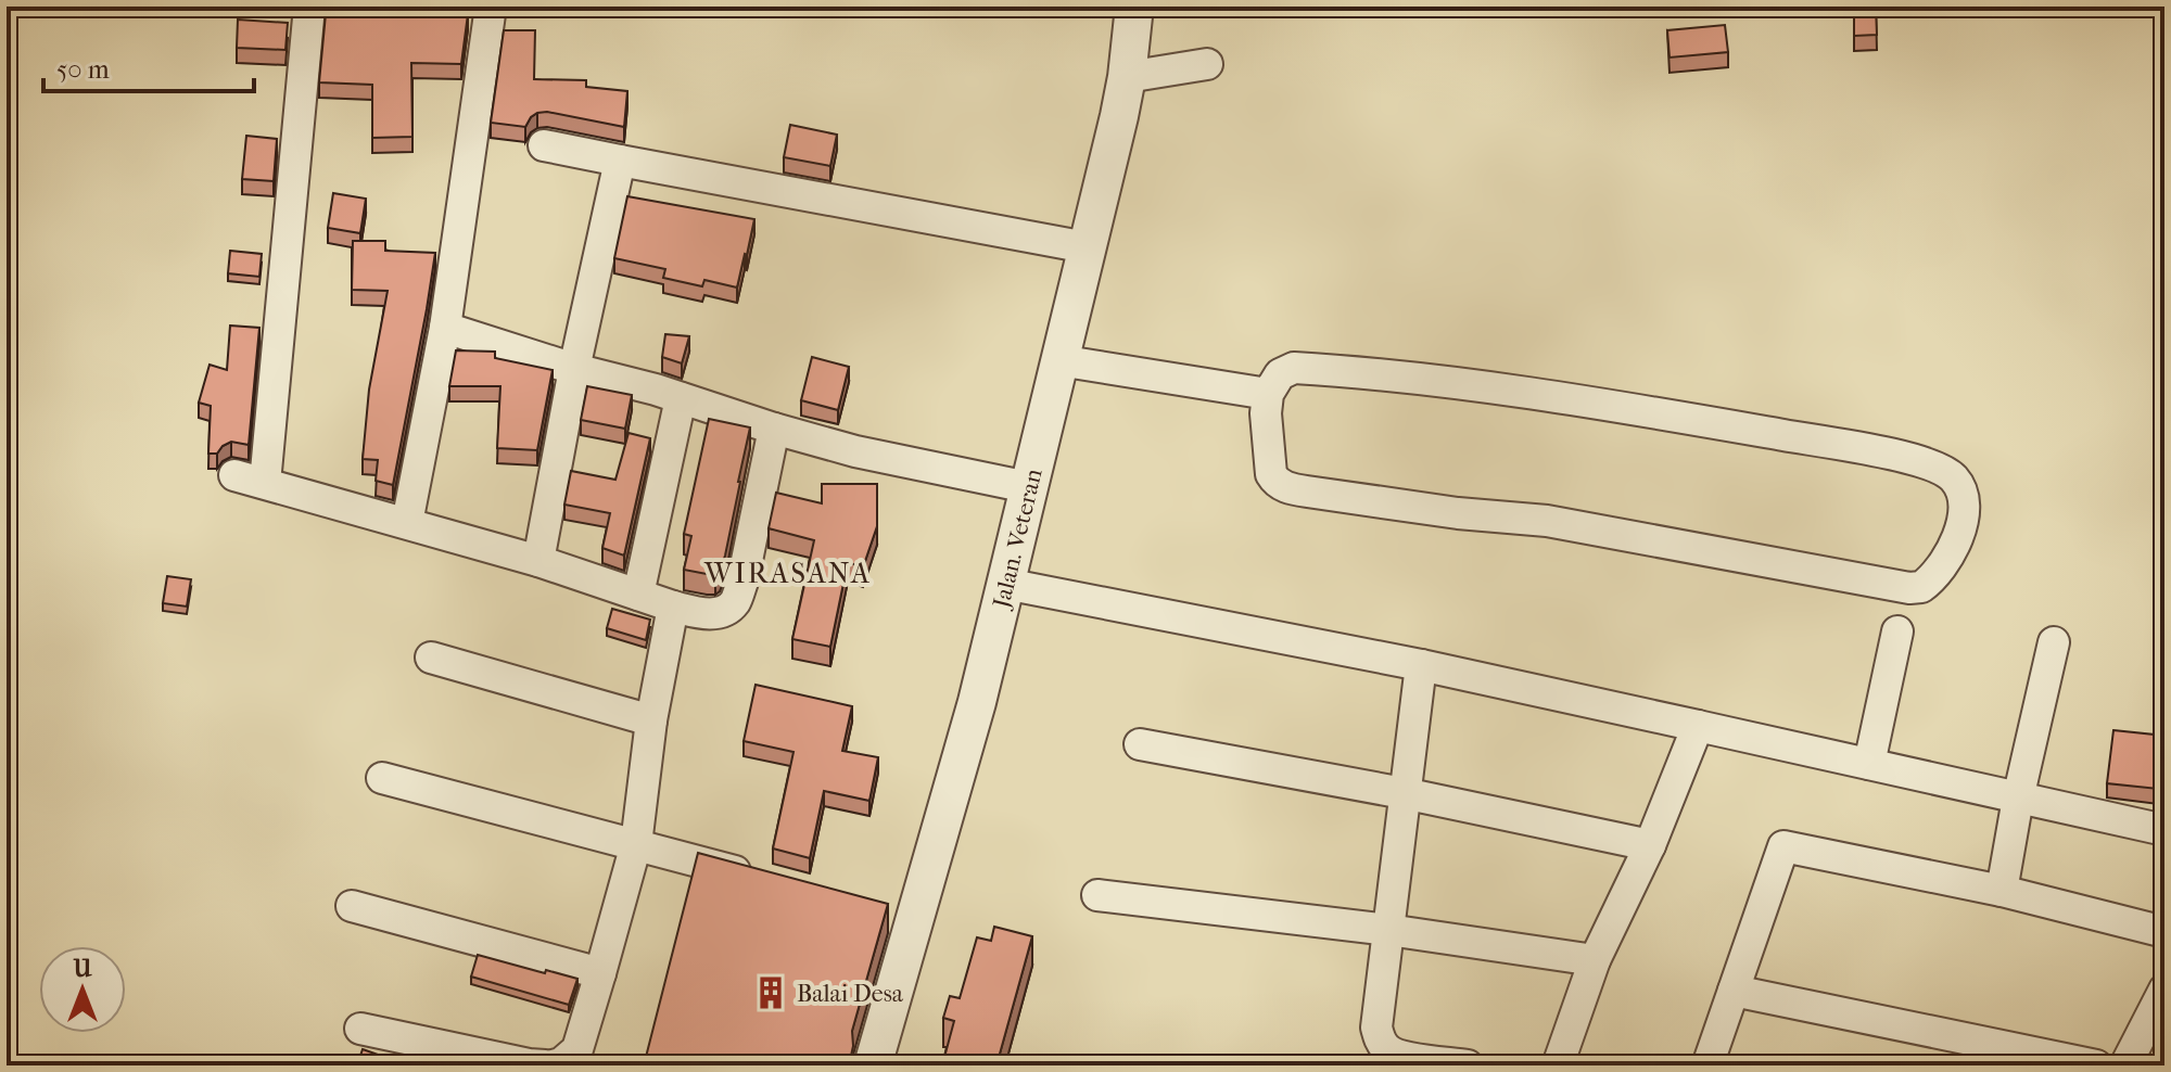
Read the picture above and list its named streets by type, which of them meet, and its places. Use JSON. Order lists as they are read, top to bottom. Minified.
{"streets":{"street":["Jalan. Veteran"]},"districts":["WIRASANA"],"places":{"building":["Balai Desa"]},"scale_bar":"50 m","north":"top"}
